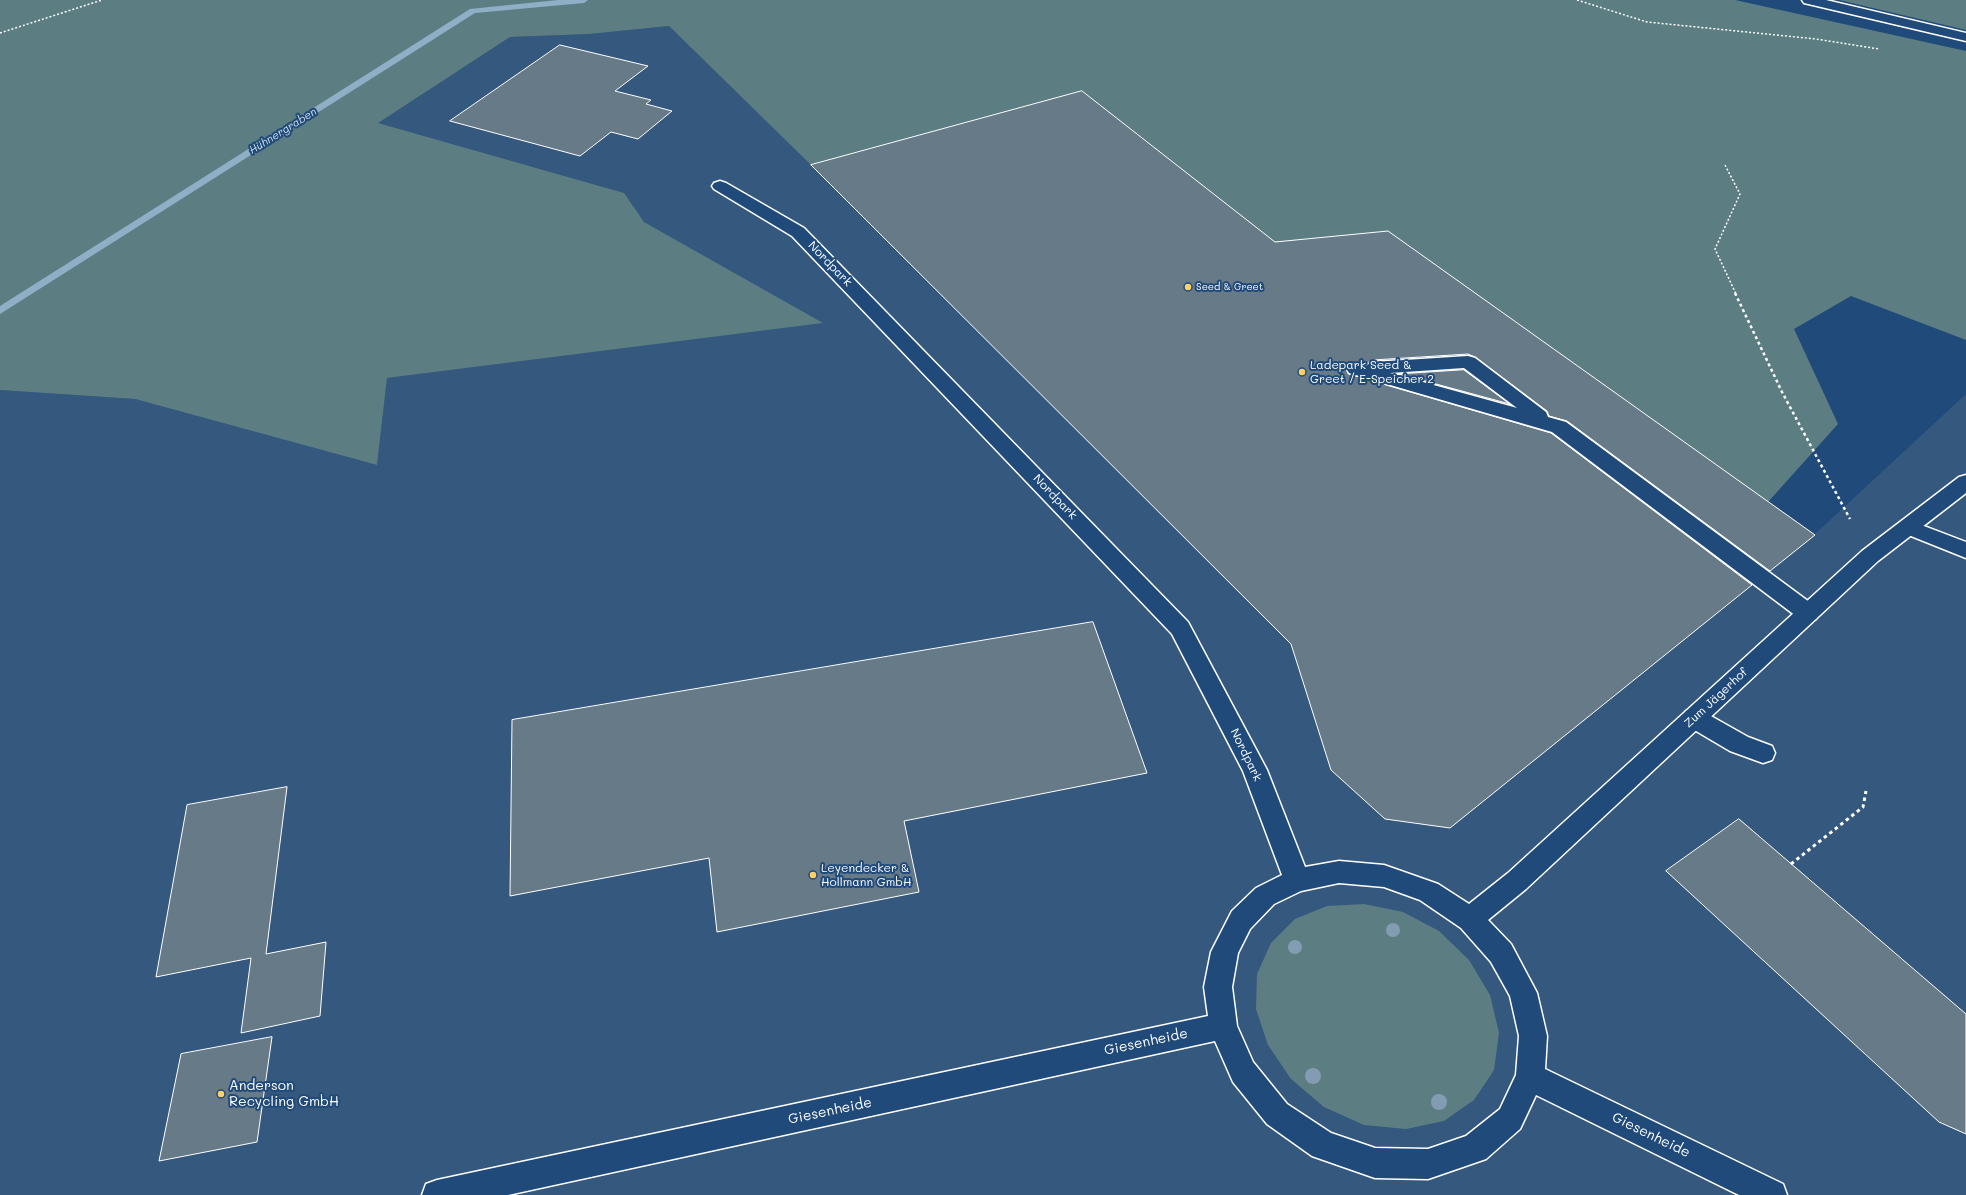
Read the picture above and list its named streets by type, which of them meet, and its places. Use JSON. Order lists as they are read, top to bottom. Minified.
{"streets":{"main road":["Nordpark","Zum Jägerhof","Giesenheide"]},"water":["Hühnergraben"],"places":["Seed & Greet","Ladepark Seed & Greet / E-Speicher 2","Leyendecker & Hollmann GmbH","Anderson Recycling GmbH"]}
